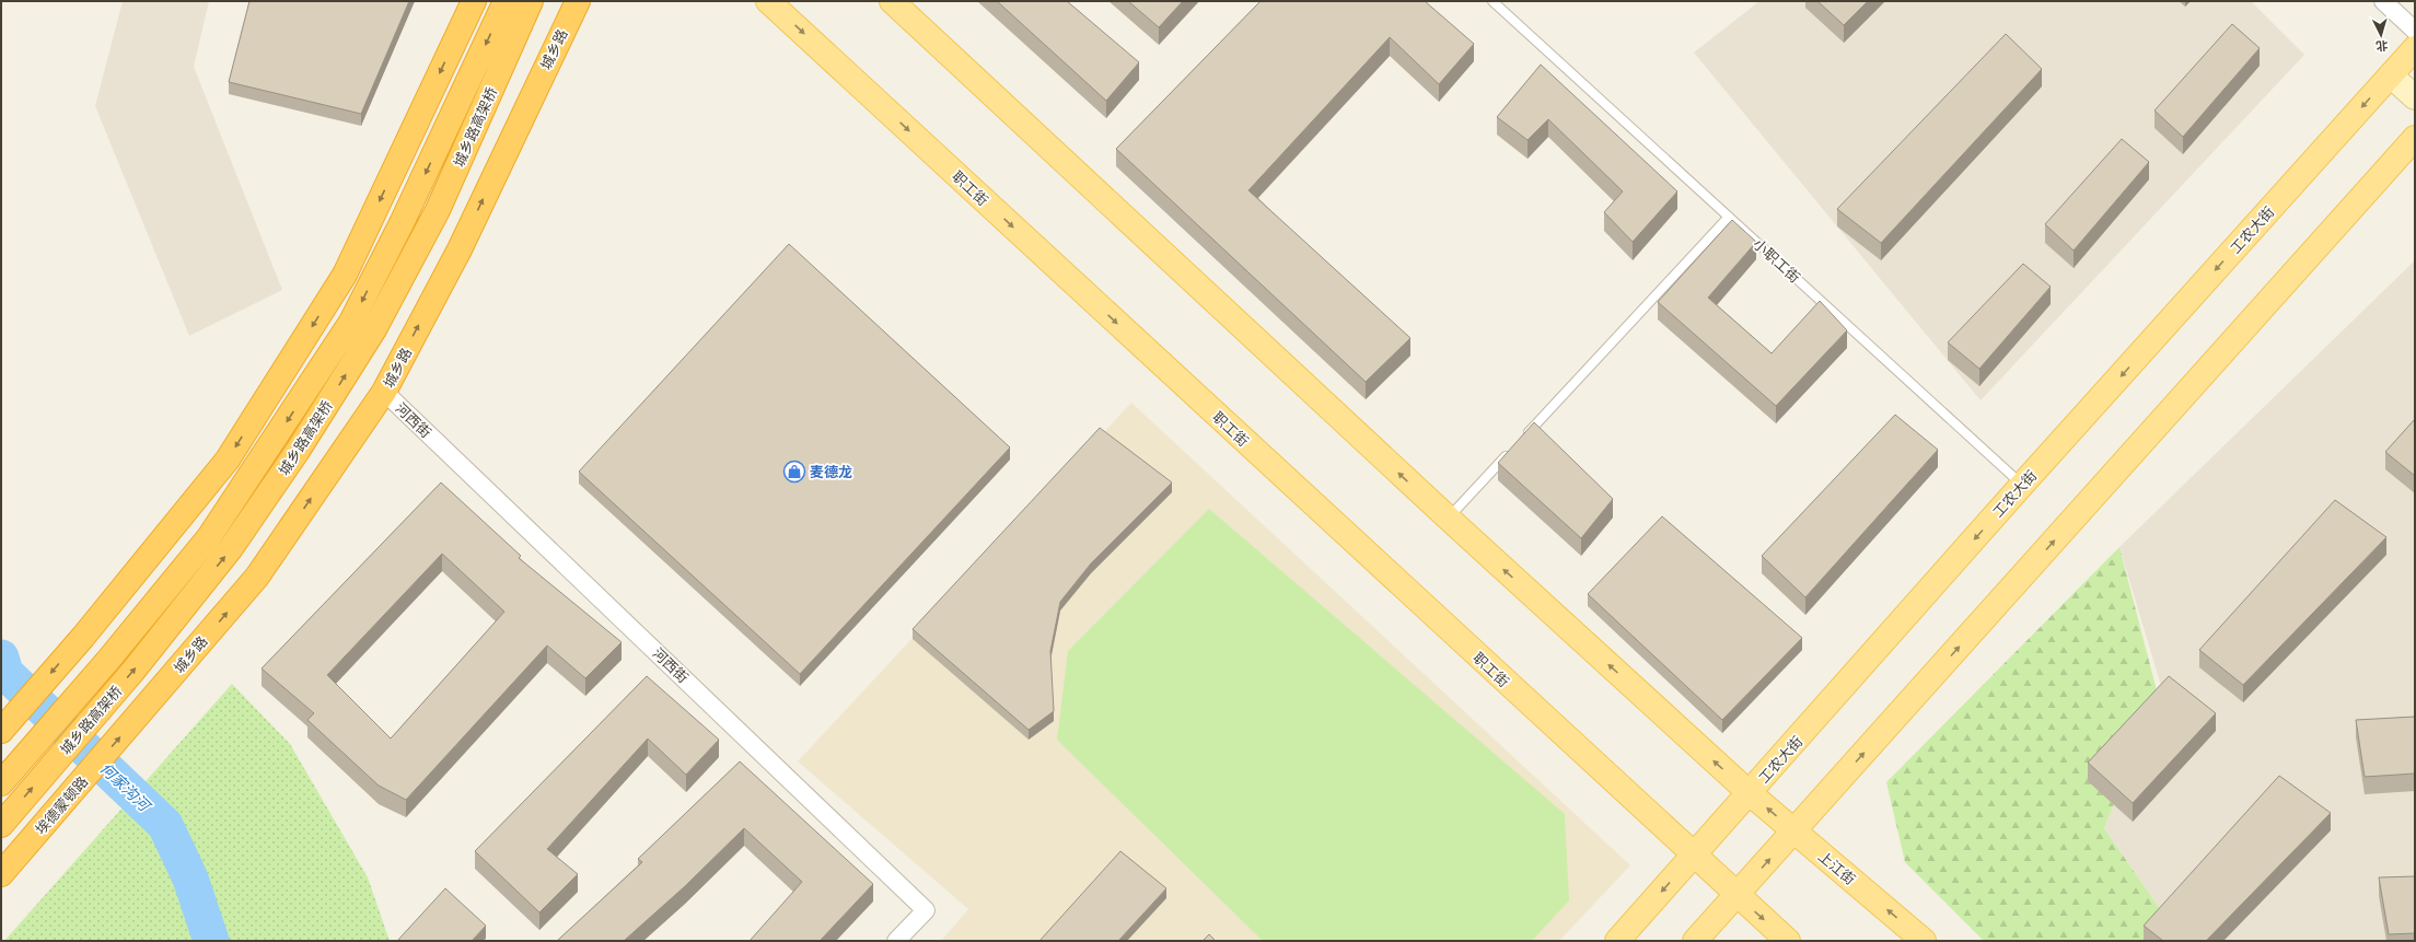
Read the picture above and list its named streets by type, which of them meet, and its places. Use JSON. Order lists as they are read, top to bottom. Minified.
{"streets":{"highway":["城乡路","城乡路高架桥","埃德蒙顿路"],"main road":["职工街","工农大街","上江街"],"street":["河西街"],"lane":["小职工街"]},"crossings":[["城乡路","河西街"],["城乡路","埃德蒙顿路"],["职工街","工农大街"],["工农大街","小职工街"],["工农大街","上江街"]],"water":["何家沟河"],"places":{"shop":["麦德龙"]},"north":"bottom"}
